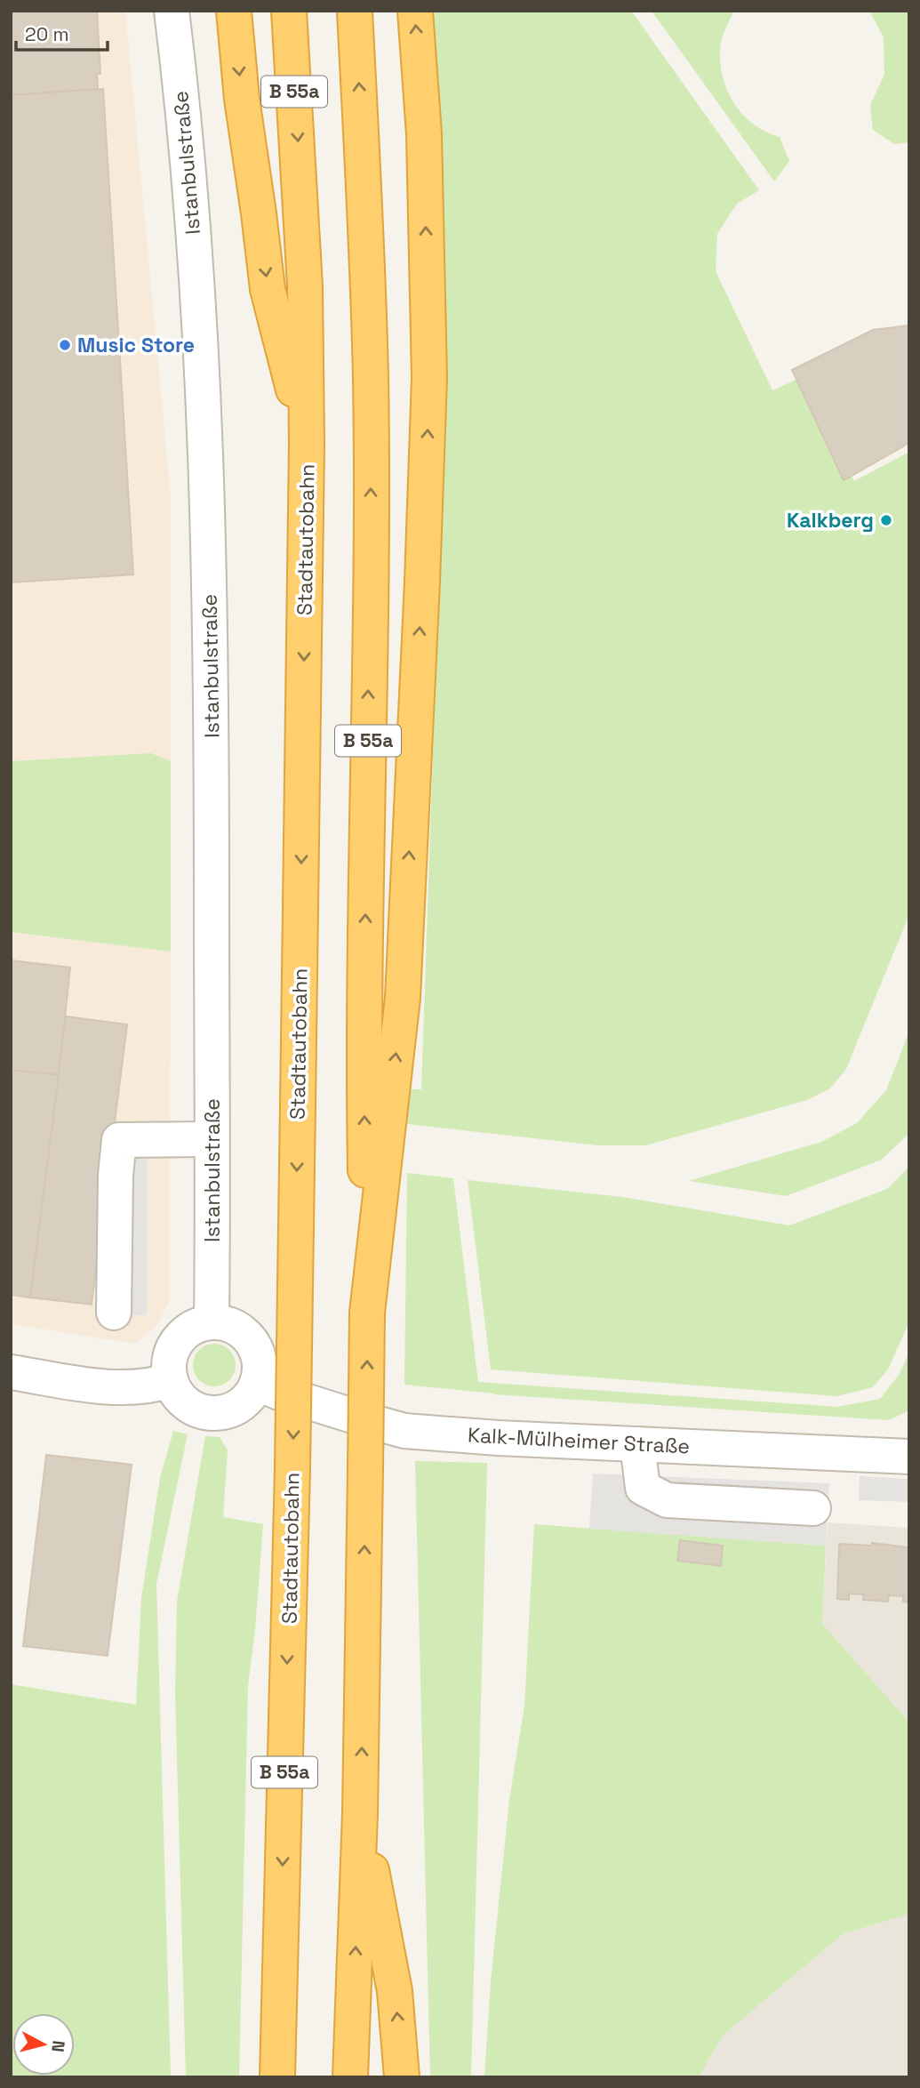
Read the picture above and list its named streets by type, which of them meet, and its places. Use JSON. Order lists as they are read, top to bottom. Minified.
{"streets":{"highway":["B 55a","Stadtautobahn"],"street":["Istanbulstraße","Kalk-Mülheimer Straße"]},"crossings":[["Istanbulstraße","Kalk-Mülheimer Straße"]],"places":["Music Store","Kalkberg"],"scale_bar":"20 m","north":"right"}
